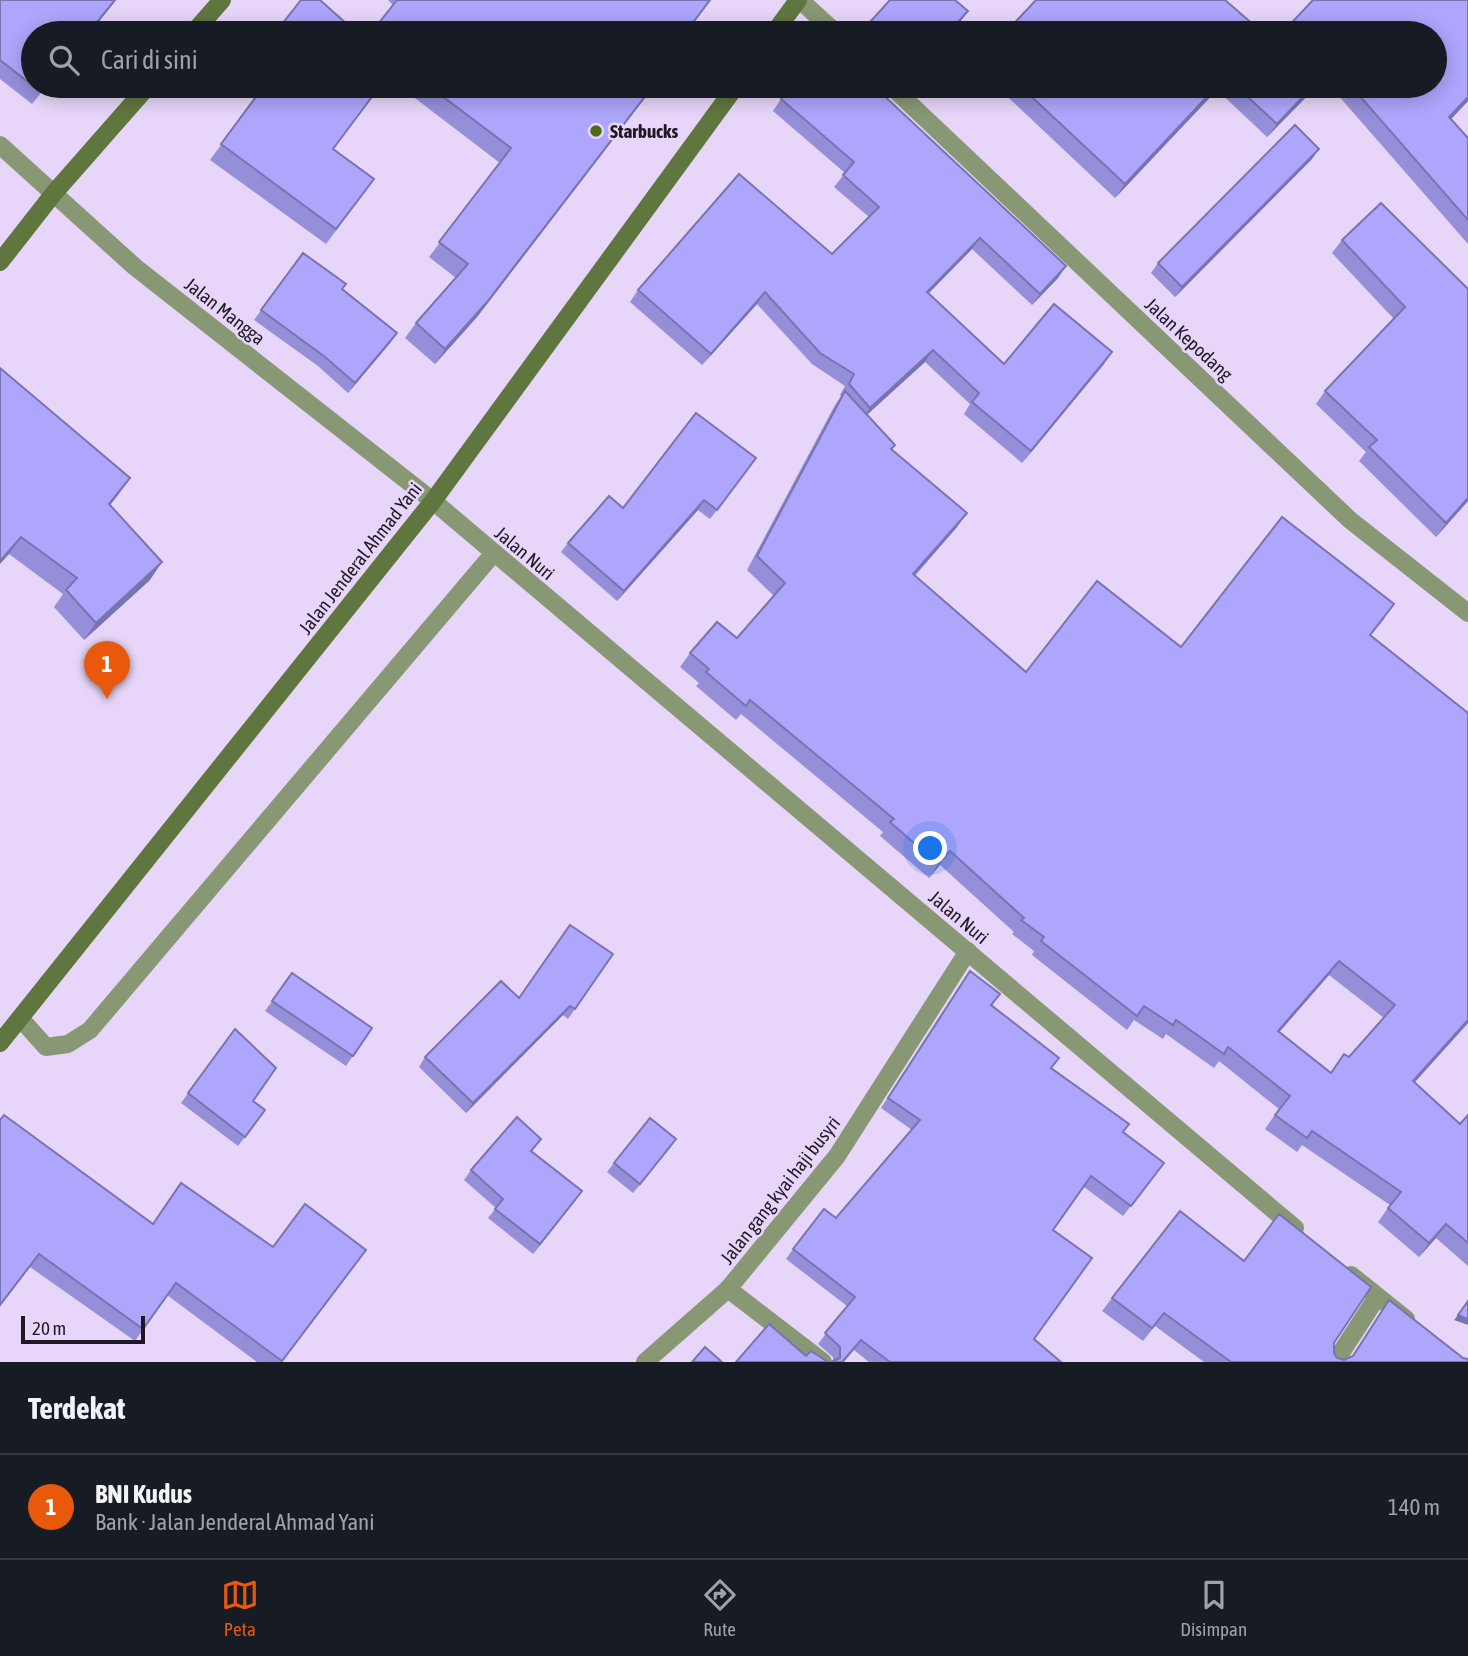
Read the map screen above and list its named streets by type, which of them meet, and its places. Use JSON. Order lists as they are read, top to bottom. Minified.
{"streets":{"main road":["Jalan Jenderal Ahmad Yani"],"street":["Jalan Mangga","Jalan Kepodang","Jalan Nuri","Jalan gang kyai haji busyri"]},"crossings":[["Jalan Mangga","Jalan Nuri"],["Jalan Mangga","Jalan Jenderal Ahmad Yani"],["Jalan Nuri","Jalan Jenderal Ahmad Yani"],["Jalan Nuri","Jalan gang kyai haji busyri"]],"places":["Starbucks"],"scale_bar":"20 m","page":{"search":"Cari di sini","pins":"1","scale":"20 m","heading":"Terdekat","list":[{"mark":"1","name":"BNI Kudus","note":"Bank · Jalan Jenderal Ahmad Yani","value":"140 m"}],"nav":["Peta","Rute","Disimpan"]}}
